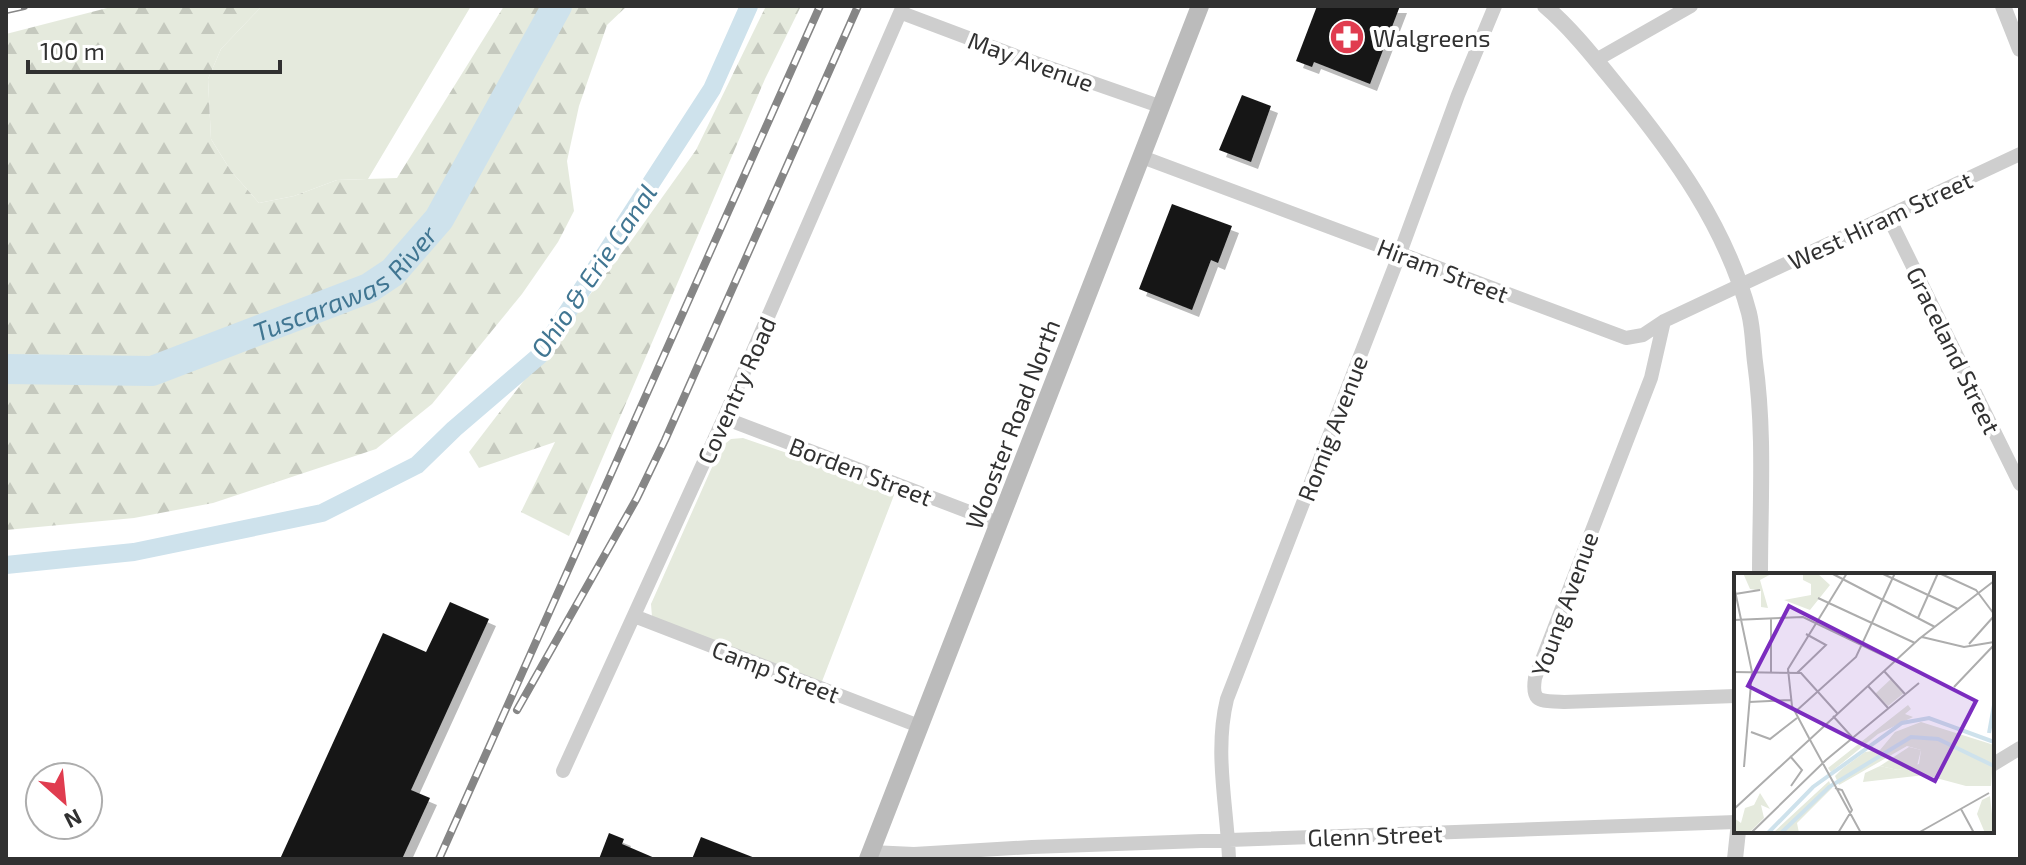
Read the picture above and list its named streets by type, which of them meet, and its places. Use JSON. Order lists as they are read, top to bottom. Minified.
{"streets":{"main road":["Wooster Road North"],"street":["May Avenue","West Hiram Street","Hiram Street","Graceland Street","Coventry Road","Romig Avenue","Borden Street","Young Avenue","Camp Street","Glenn Street"]},"crossings":[["May Avenue","Coventry Road"],["May Avenue","Wooster Road North"],["West Hiram Street","Hiram Street"],["West Hiram Street","Graceland Street"],["Hiram Street","Wooster Road North"],["Hiram Street","Romig Avenue"],["Hiram Street","Young Avenue"],["Coventry Road","Borden Street"],["Coventry Road","Camp Street"],["Wooster Road North","Borden Street"],["Wooster Road North","Camp Street"],["Wooster Road North","Glenn Street"],["Romig Avenue","Glenn Street"]],"water":["Ohio & Erie Canal","Tuscarawas River"],"places":{"pharmacy":["Walgreens"]},"scale_bar":"100 m","north":"bottom right"}
